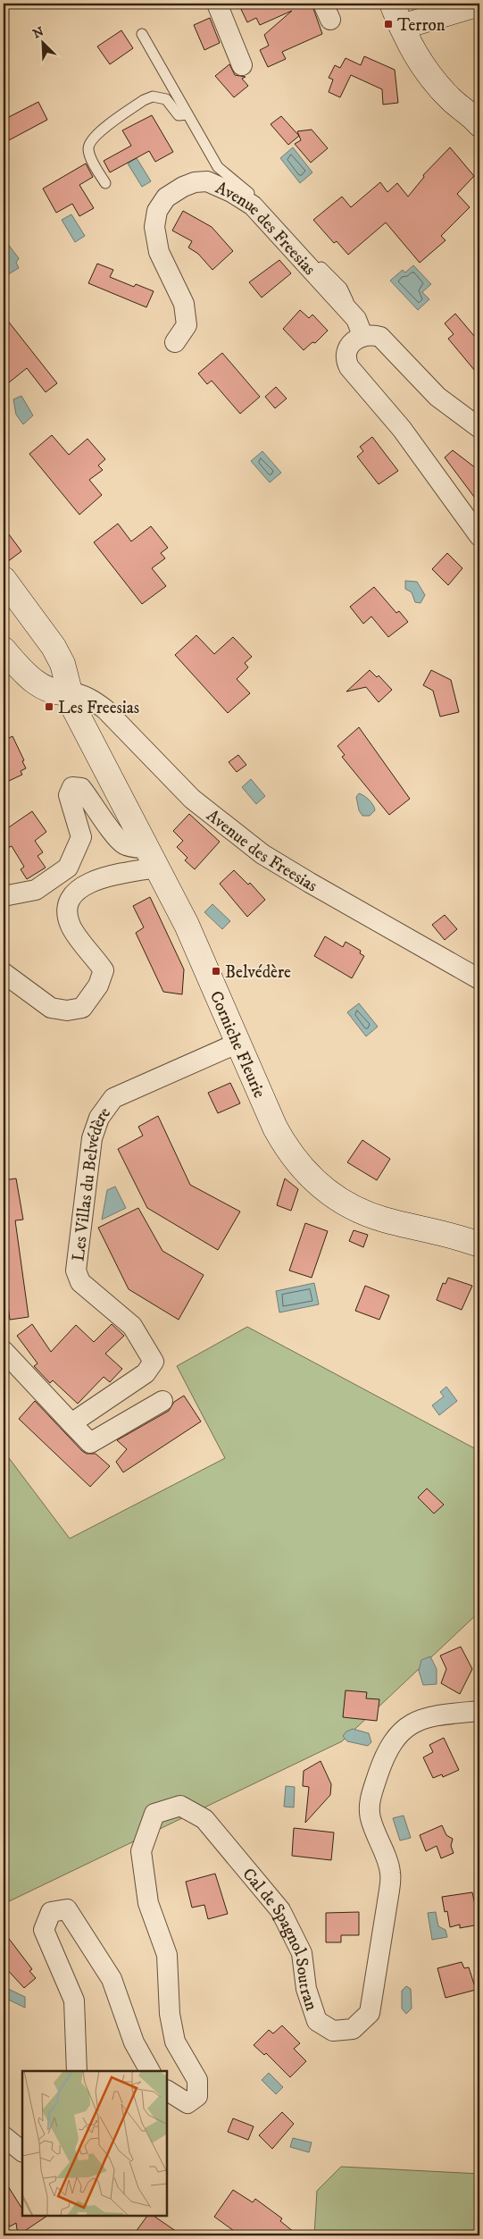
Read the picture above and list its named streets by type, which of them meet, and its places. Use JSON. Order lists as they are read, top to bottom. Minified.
{"streets":{"main road":["Corniche Fleurie"],"street":["Avenue des Freesias","Les Villas du Belvédère","Cal de Spagnol Soutran"]},"crossings":[["Avenue des Freesias","Corniche Fleurie"],["Corniche Fleurie","Les Villas du Belvédère"]],"places":{"transit":["Terron","Les Freesias","Belvédère"]},"north":"top left"}
